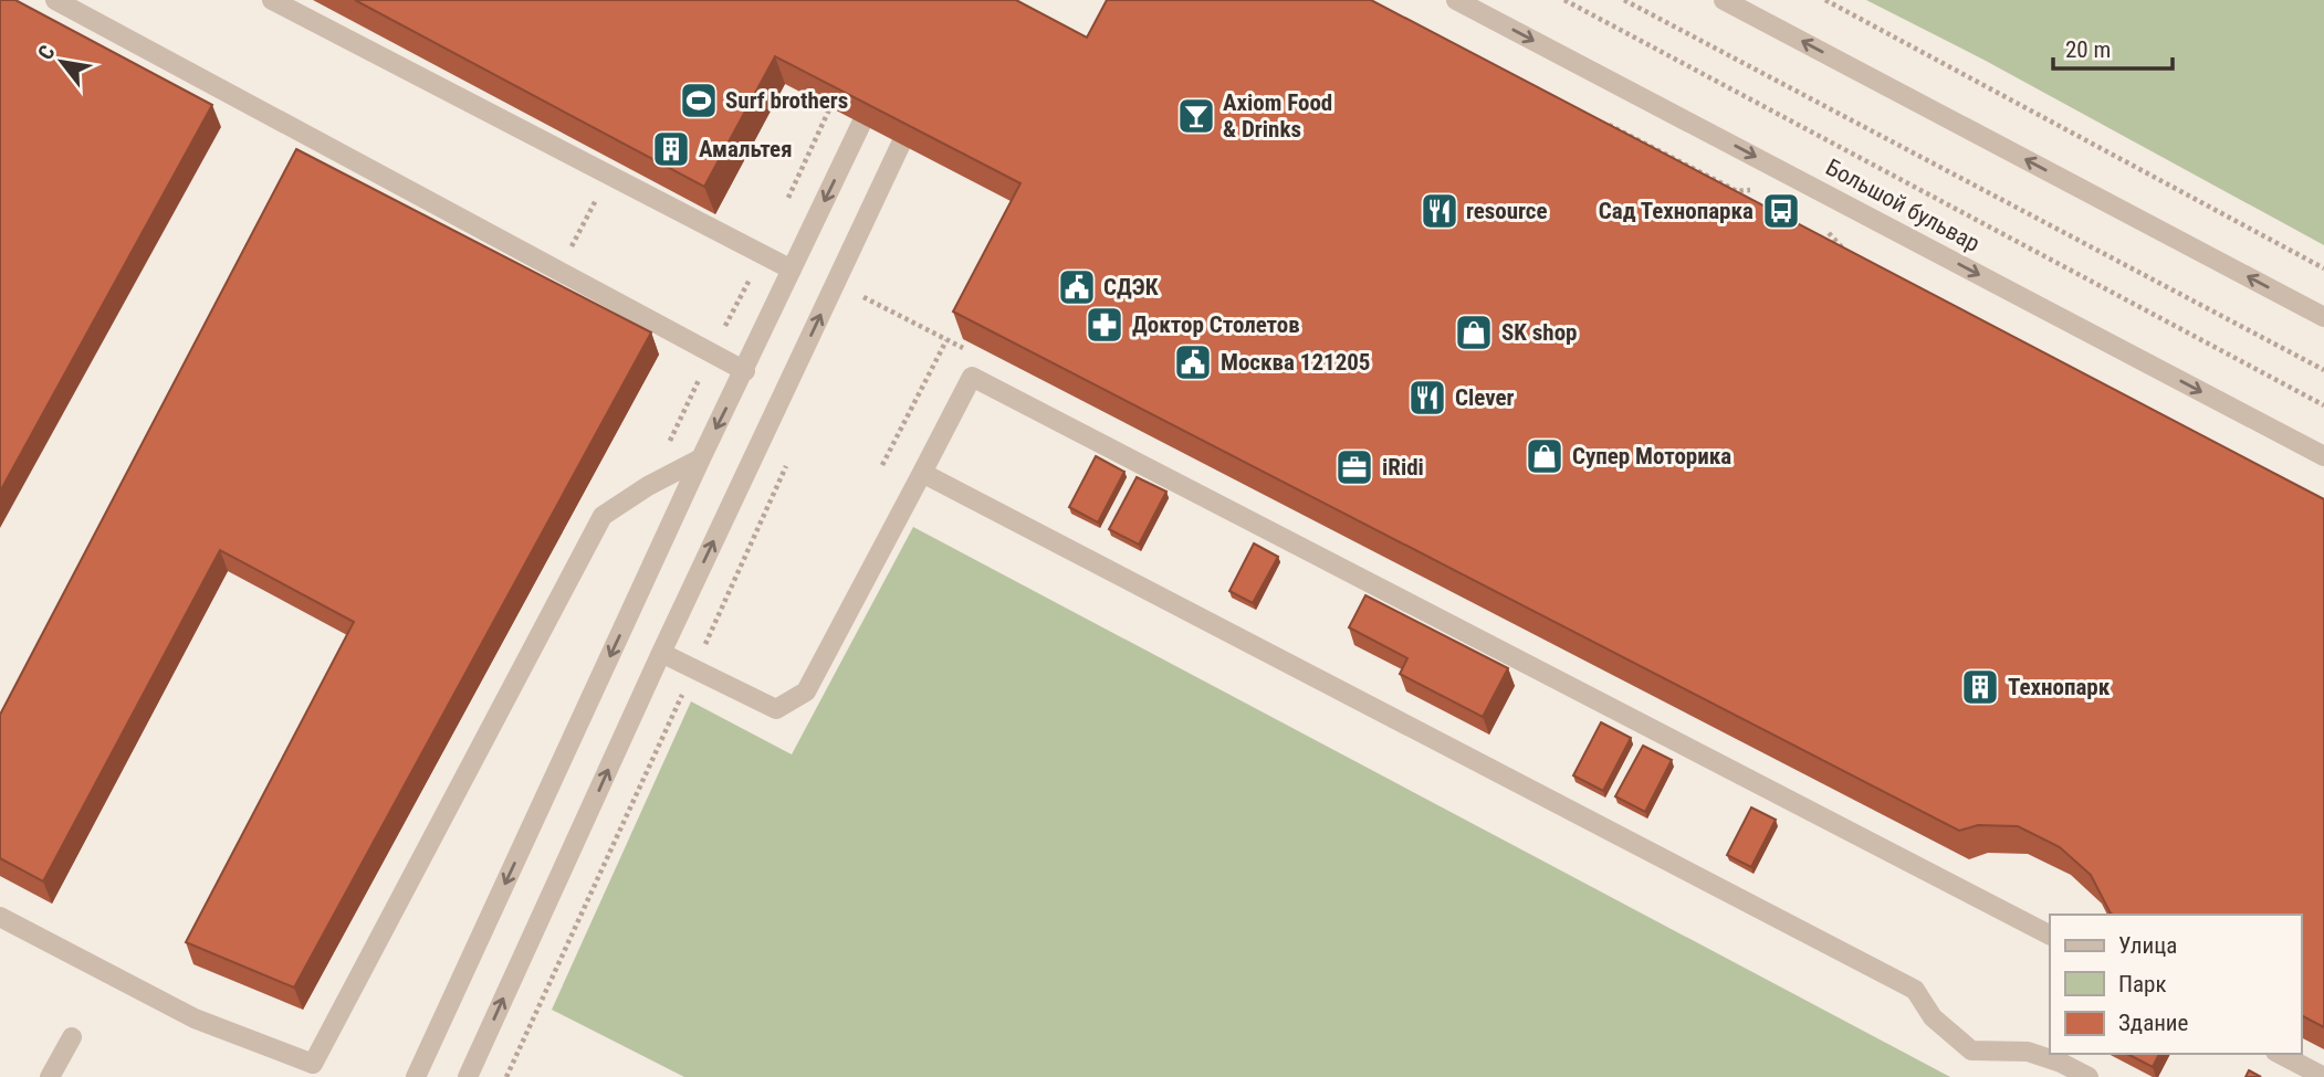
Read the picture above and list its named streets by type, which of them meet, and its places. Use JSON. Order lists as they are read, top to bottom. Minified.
{"streets":{"street":["Большой бульвар"]},"places":{"sports":["Surf brothers"],"bar":["Axiom Food & Drinks"],"building":["Амальтея","Технопарк"],"restaurant":["resource","Clever"],"bus stop":["Сад Технопарка"],"public building":["СДЭК","Москва 121205"],"pharmacy":["Доктор Столетов"],"shop":["SK shop","Супер Моторика"],"office":["iRidi"]},"legend":["Улица","Парк","Здание"],"scale_bar":"20 m","north":"top left"}
